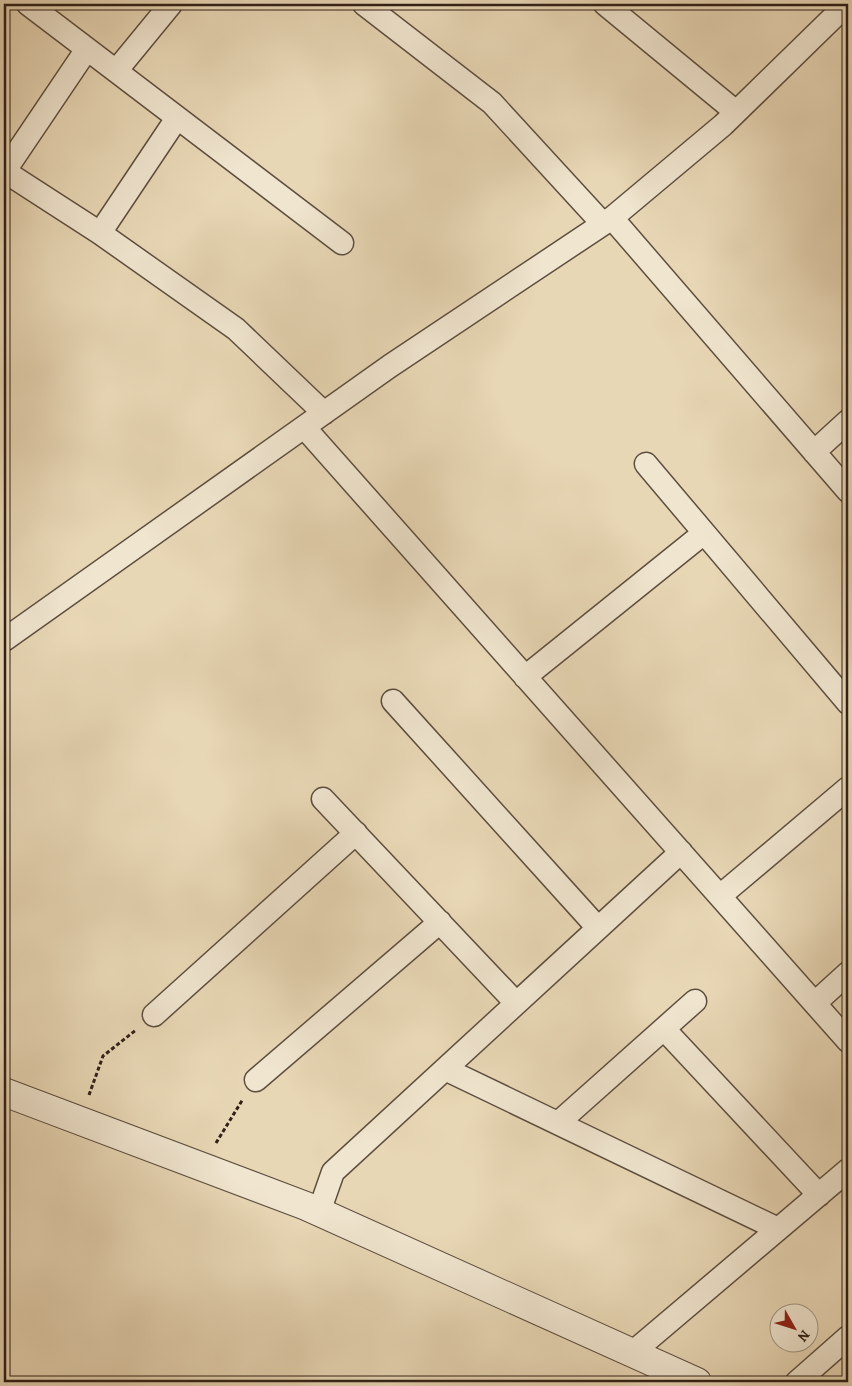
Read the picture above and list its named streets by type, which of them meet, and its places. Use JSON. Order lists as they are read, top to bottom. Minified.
{"north":"bottom right"}
